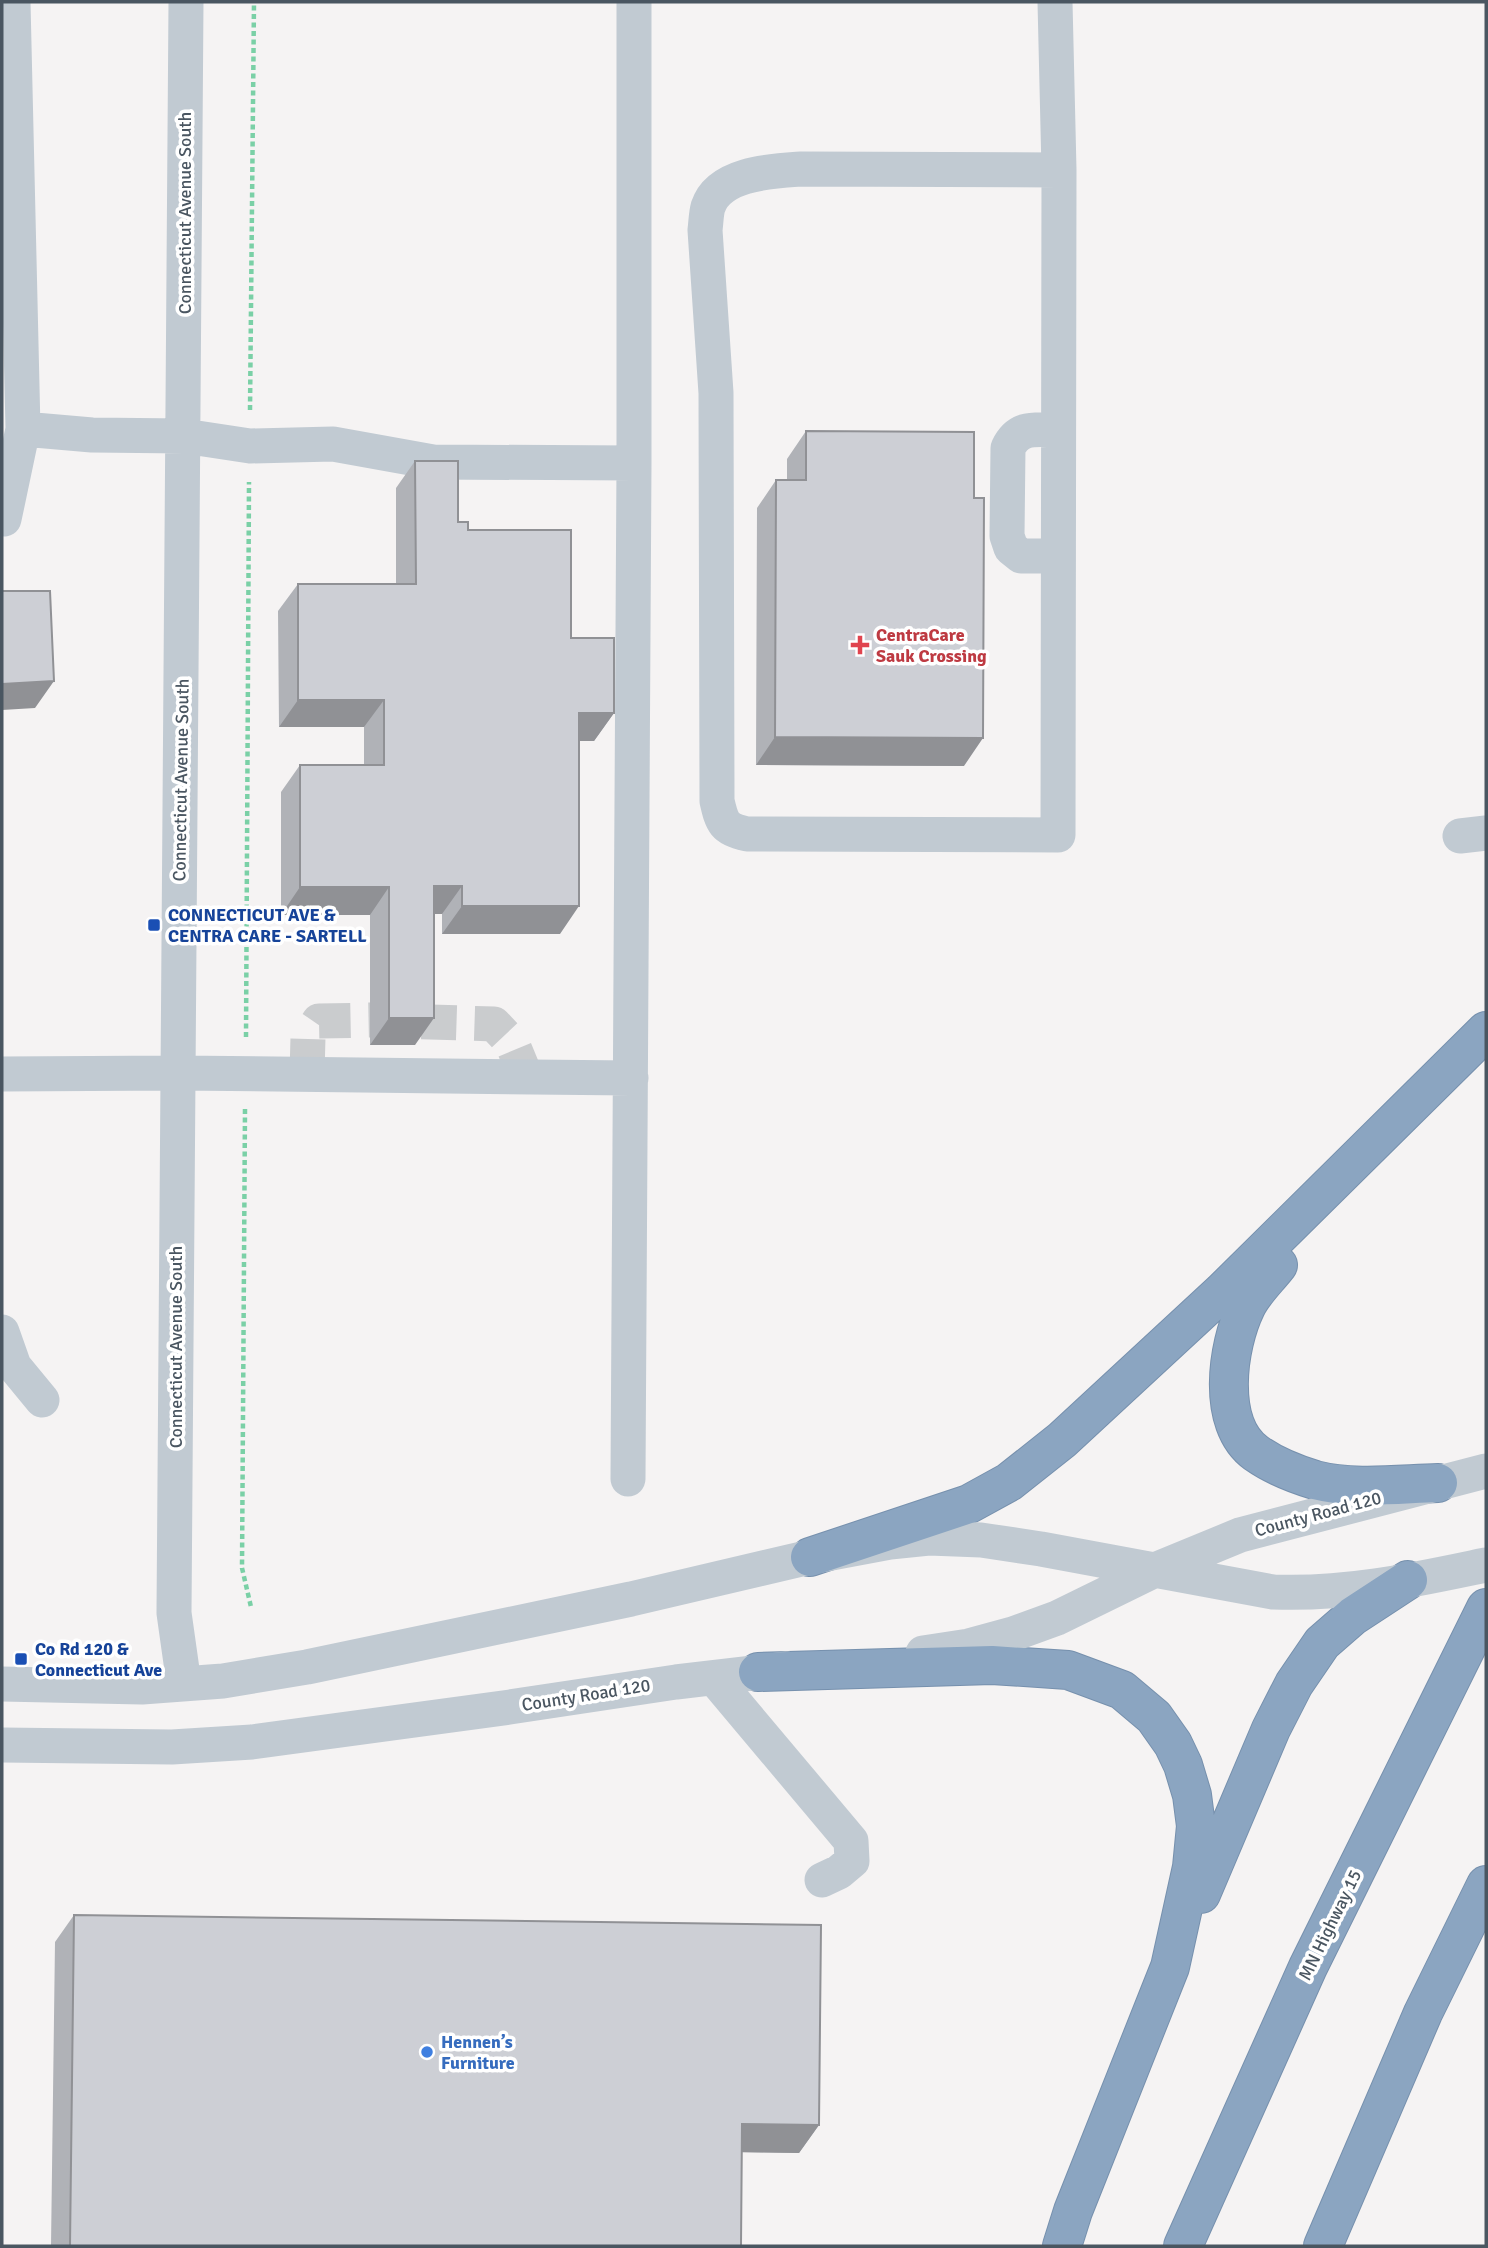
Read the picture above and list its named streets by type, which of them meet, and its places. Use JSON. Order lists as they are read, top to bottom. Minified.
{"streets":{"highway":["MN Highway 15"],"street":["Connecticut Avenue South","County Road 120"]},"places":{"health":["CentraCare Sauk Crossing"],"transit":["CONNECTICUT AVE & CENTRA CARE - SARTELL","Co Rd 120 & Connecticut Ave"],"other":["Hennen’s Furniture"]}}
